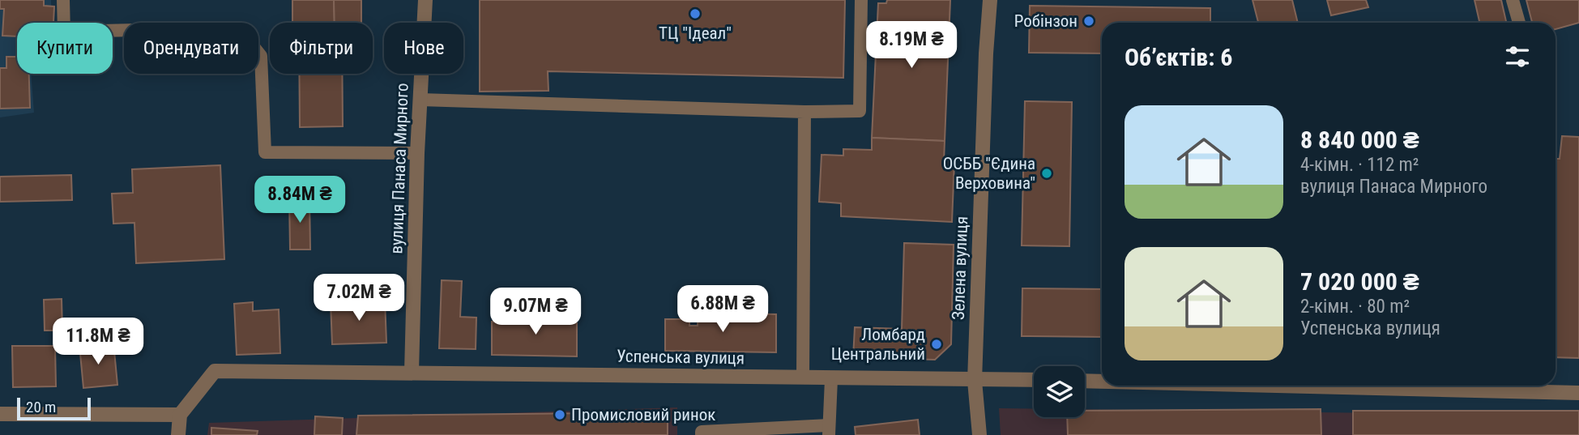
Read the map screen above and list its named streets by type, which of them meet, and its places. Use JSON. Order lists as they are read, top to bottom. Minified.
{"streets":{"street":["вулиця Панаса Мирного","Зелена вулиця","Успенська вулиця"]},"crossings":[["вулиця Панаса Мирного","Успенська вулиця"],["Зелена вулиця","Успенська вулиця"]],"places":["ТЦ \"Ідеал\"","Робінзон","ОСББ \"Єдина Верховина\"","Ломбард Центральний","Промисловий ринок"],"scale_bar":"20 m","page":{"price":["8.19M ₴","8.84M ₴","7.02M ₴","6.88M ₴","9.07M ₴","11.8M ₴"],"chip":["Купити","Орендувати","Фільтри","Нове"],"heading":"Об’єктів: 6","list":[{"name":"8 840 000 ₴","note":"4-кімн. · 112 m² · вулиця Панаса Мирного"},{"name":"7 020 000 ₴","note":"2-кімн. · 80 m² · Успенська вулиця"}],"scale":"20 m"}}
